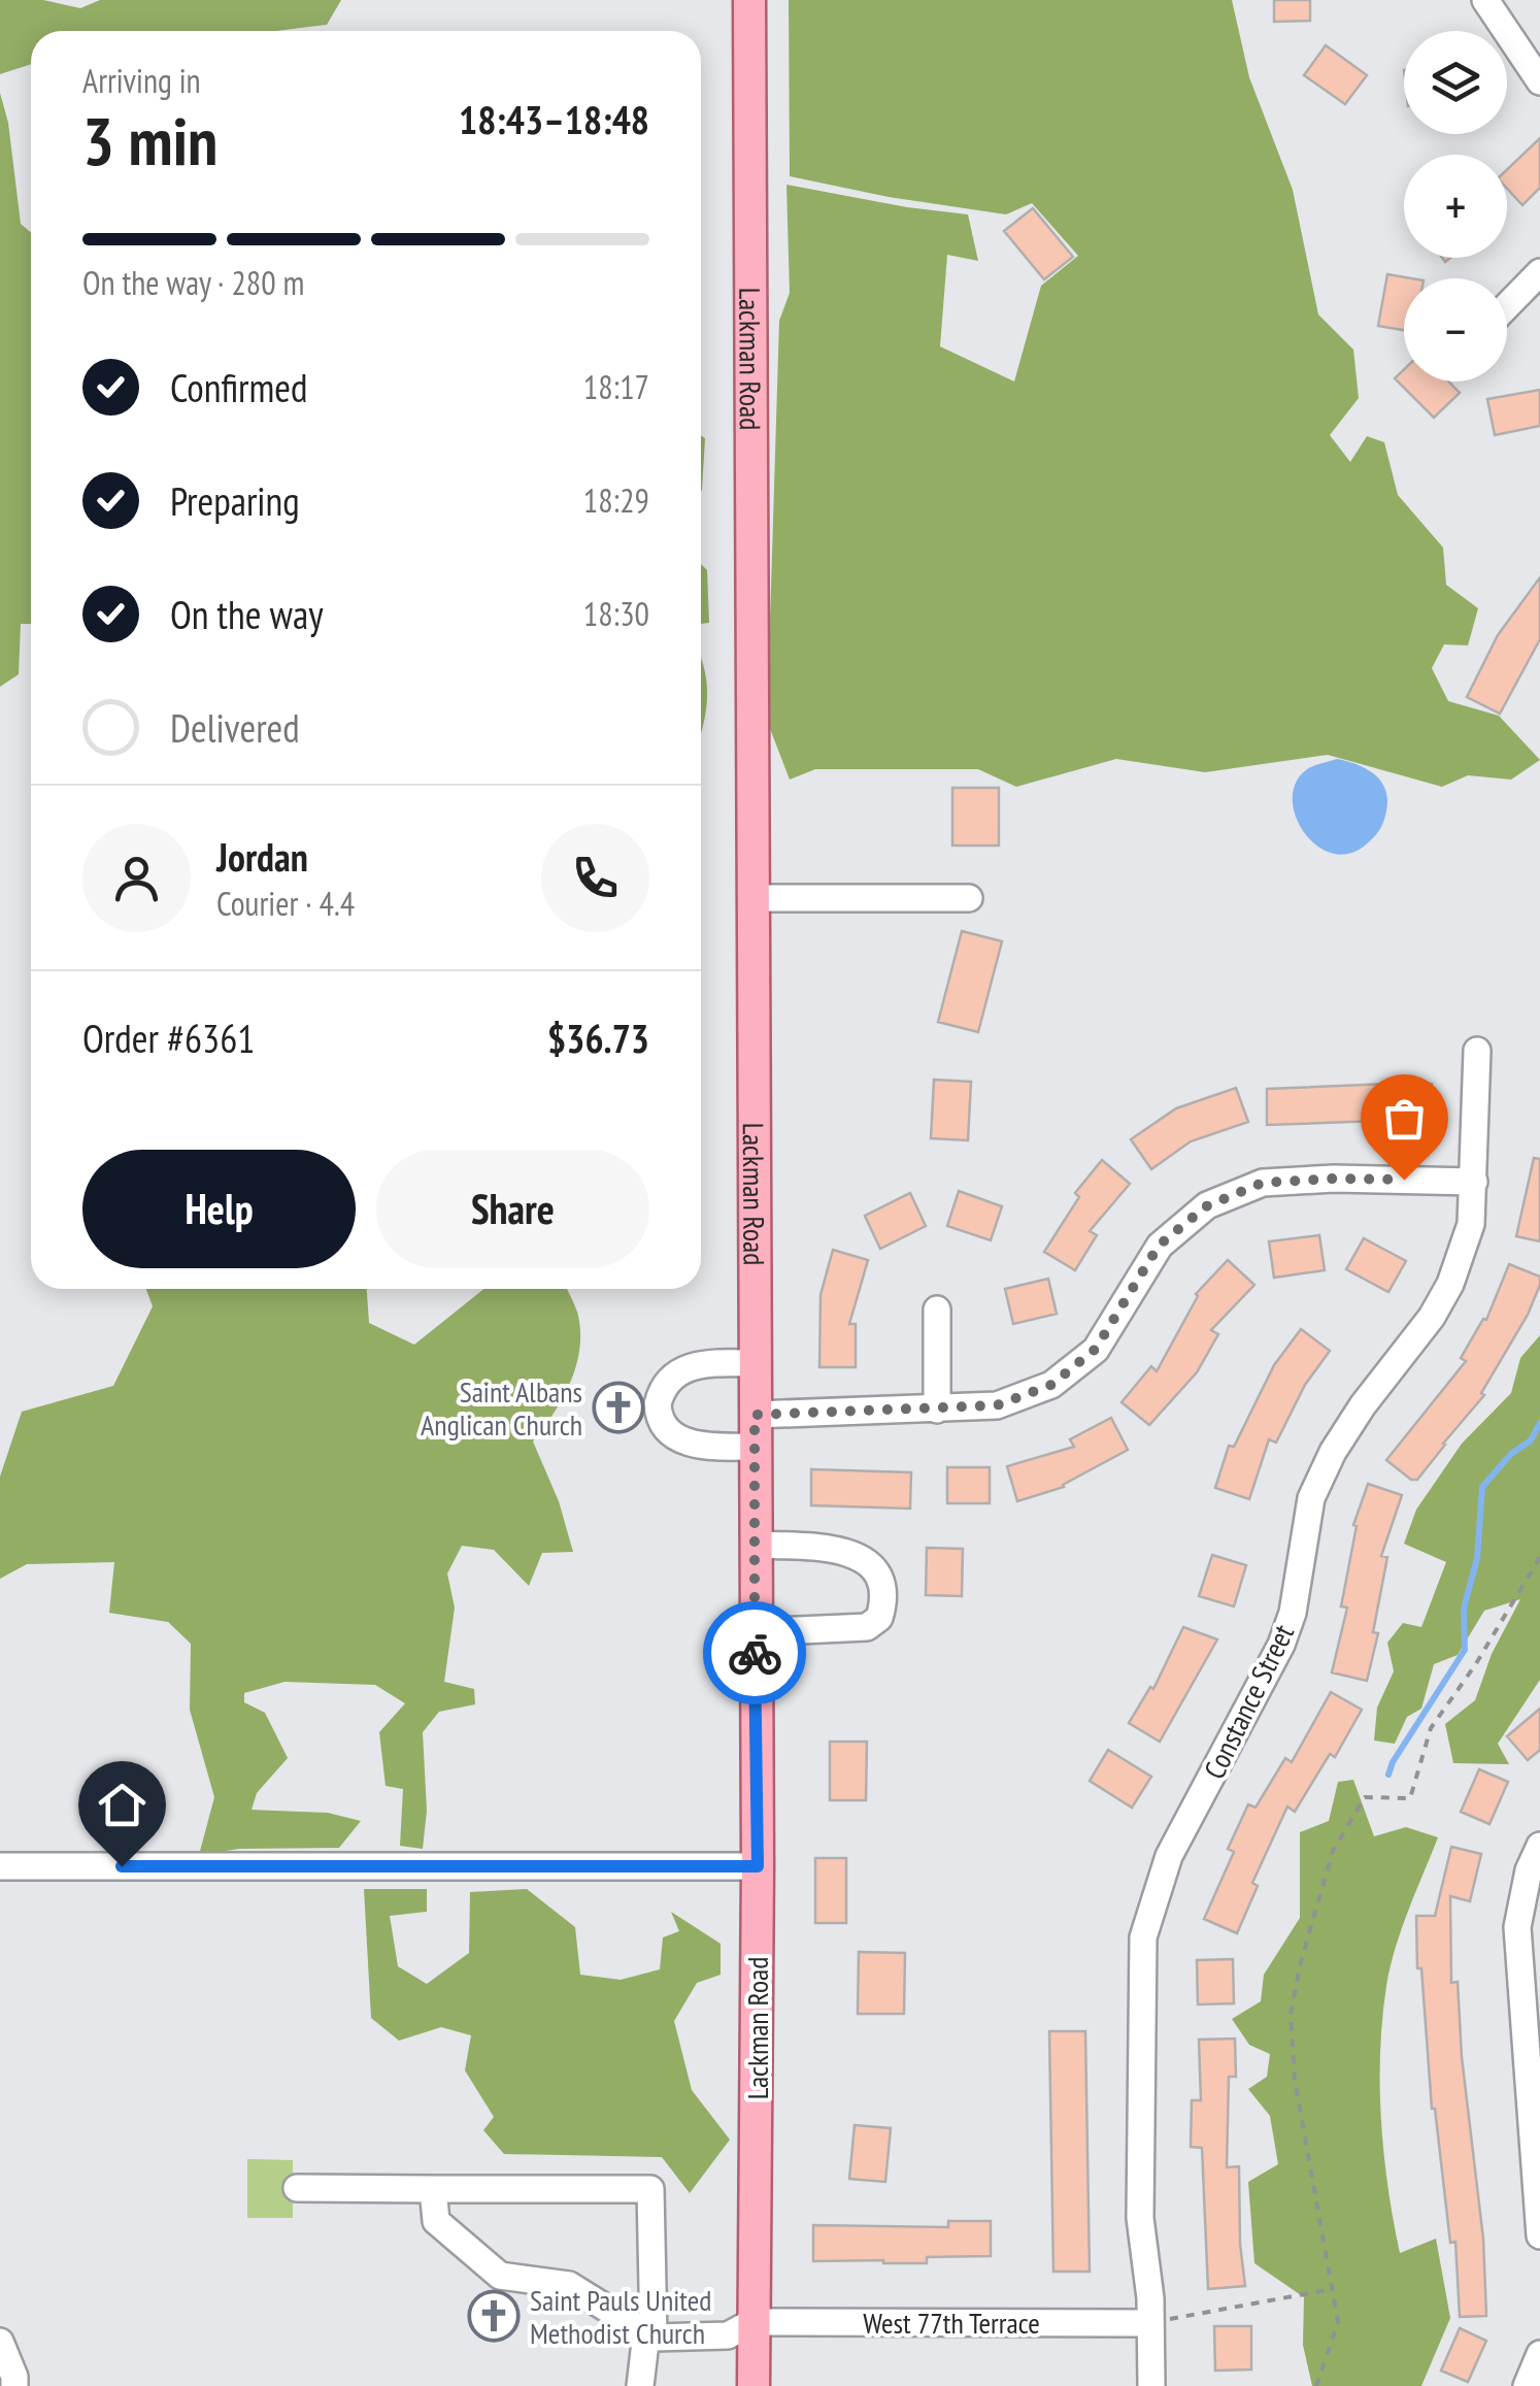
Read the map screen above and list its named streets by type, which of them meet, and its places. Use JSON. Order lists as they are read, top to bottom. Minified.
{"streets":{"main road":["Lackman Road"],"street":["Constance Street","West 77th Terrace"]},"crossings":[["Lackman Road","West 77th Terrace"],["Constance Street","West 77th Terrace"]],"places":{"church":["Saint Albans Anglican Church","Saint Pauls United Methodist Church"]},"page":{"map_buttons":["+","−"],"heading":["3 min","Arriving in","18:43–18:48"],"panel":["Jordan","Courier · 4.4","Order #6361","$36.73"],"bar":"On the way · 280 m","list":[["Confirmed","18:17"],["Preparing","18:29"],["On the way","18:30"],"Delivered"],"buttons":["Help","Share"]}}
